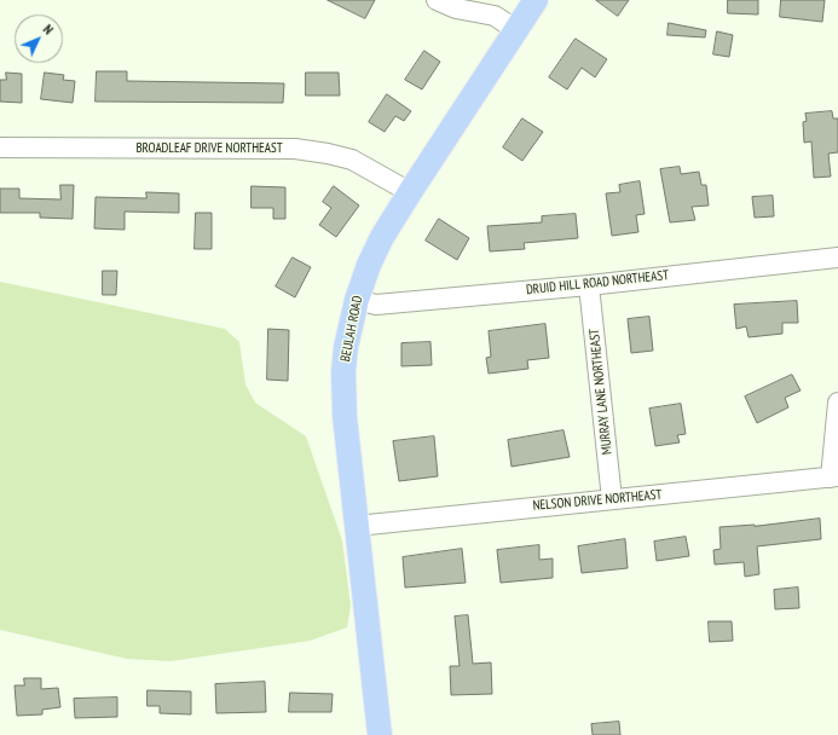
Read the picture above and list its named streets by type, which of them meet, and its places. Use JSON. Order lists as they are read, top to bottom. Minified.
{"streets":{"main road":["BEULAH ROAD"],"street":["BROADLEAF DRIVE NORTHEAST","DRUID HILL ROAD NORTHEAST","MURRAY LANE NORTHEAST","NELSON DRIVE NORTHEAST"]},"crossings":[["BROADLEAF DRIVE NORTHEAST","BEULAH ROAD"],["DRUID HILL ROAD NORTHEAST","BEULAH ROAD"],["DRUID HILL ROAD NORTHEAST","MURRAY LANE NORTHEAST"],["BEULAH ROAD","NELSON DRIVE NORTHEAST"],["MURRAY LANE NORTHEAST","NELSON DRIVE NORTHEAST"]],"north":"top right"}
